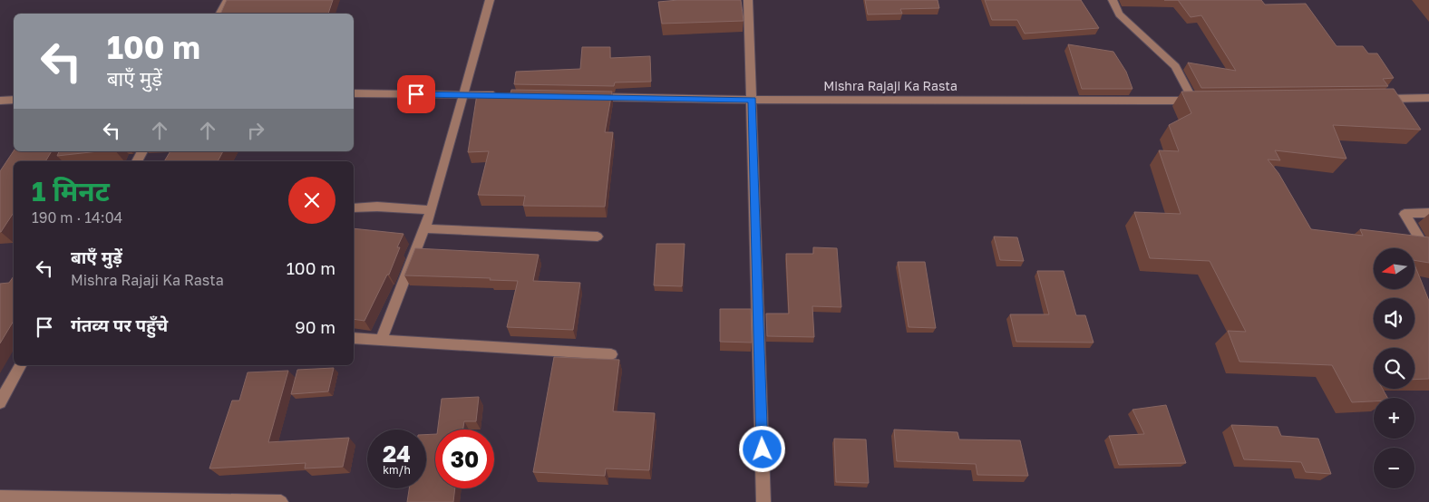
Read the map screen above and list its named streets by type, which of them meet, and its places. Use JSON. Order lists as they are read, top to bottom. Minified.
{"streets":{"street":["Mishra Rajaji Ka Rasta"]},"north":"left","page":{"turn":["100 m","बाएँ मुड़ें"],"heading":["1 मिनट","190 m · 14:04"],"list":[{"name":"बाएँ मुड़ें","note":"Mishra Rajaji Ka Rasta","value":"100 m"},{"name":"गंतव्य पर पहुँचे","value":"90 m"}],"map_buttons":["+","−"],"speed":"24 km/h","limit":"30"}}
